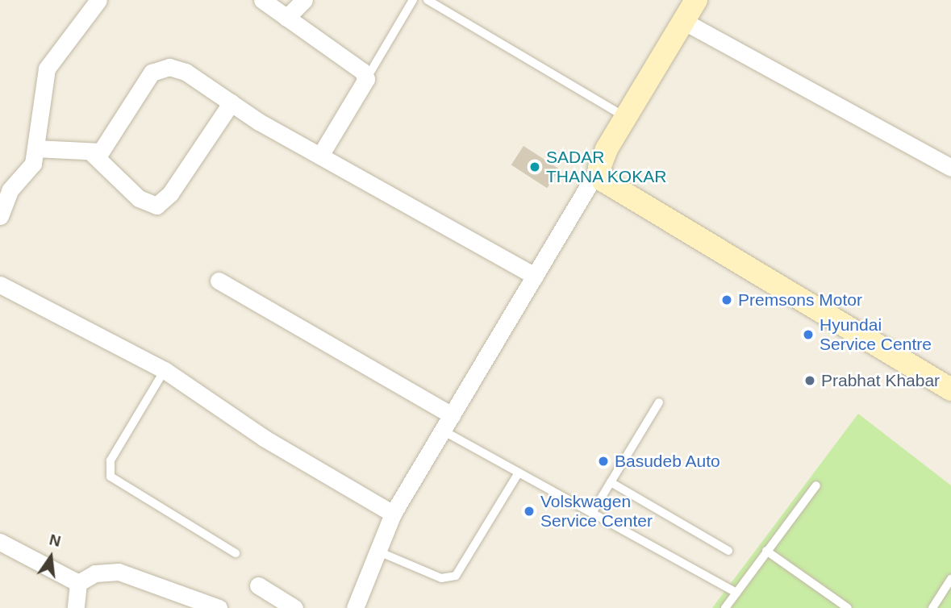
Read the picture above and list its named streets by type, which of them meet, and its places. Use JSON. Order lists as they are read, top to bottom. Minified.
{"places":["SADAR THANA KOKAR","Premsons Motor","Hyundai Service Centre","Prabhat Khabar","Basudeb Auto","Volskwagen Service Center"],"north":"top"}
